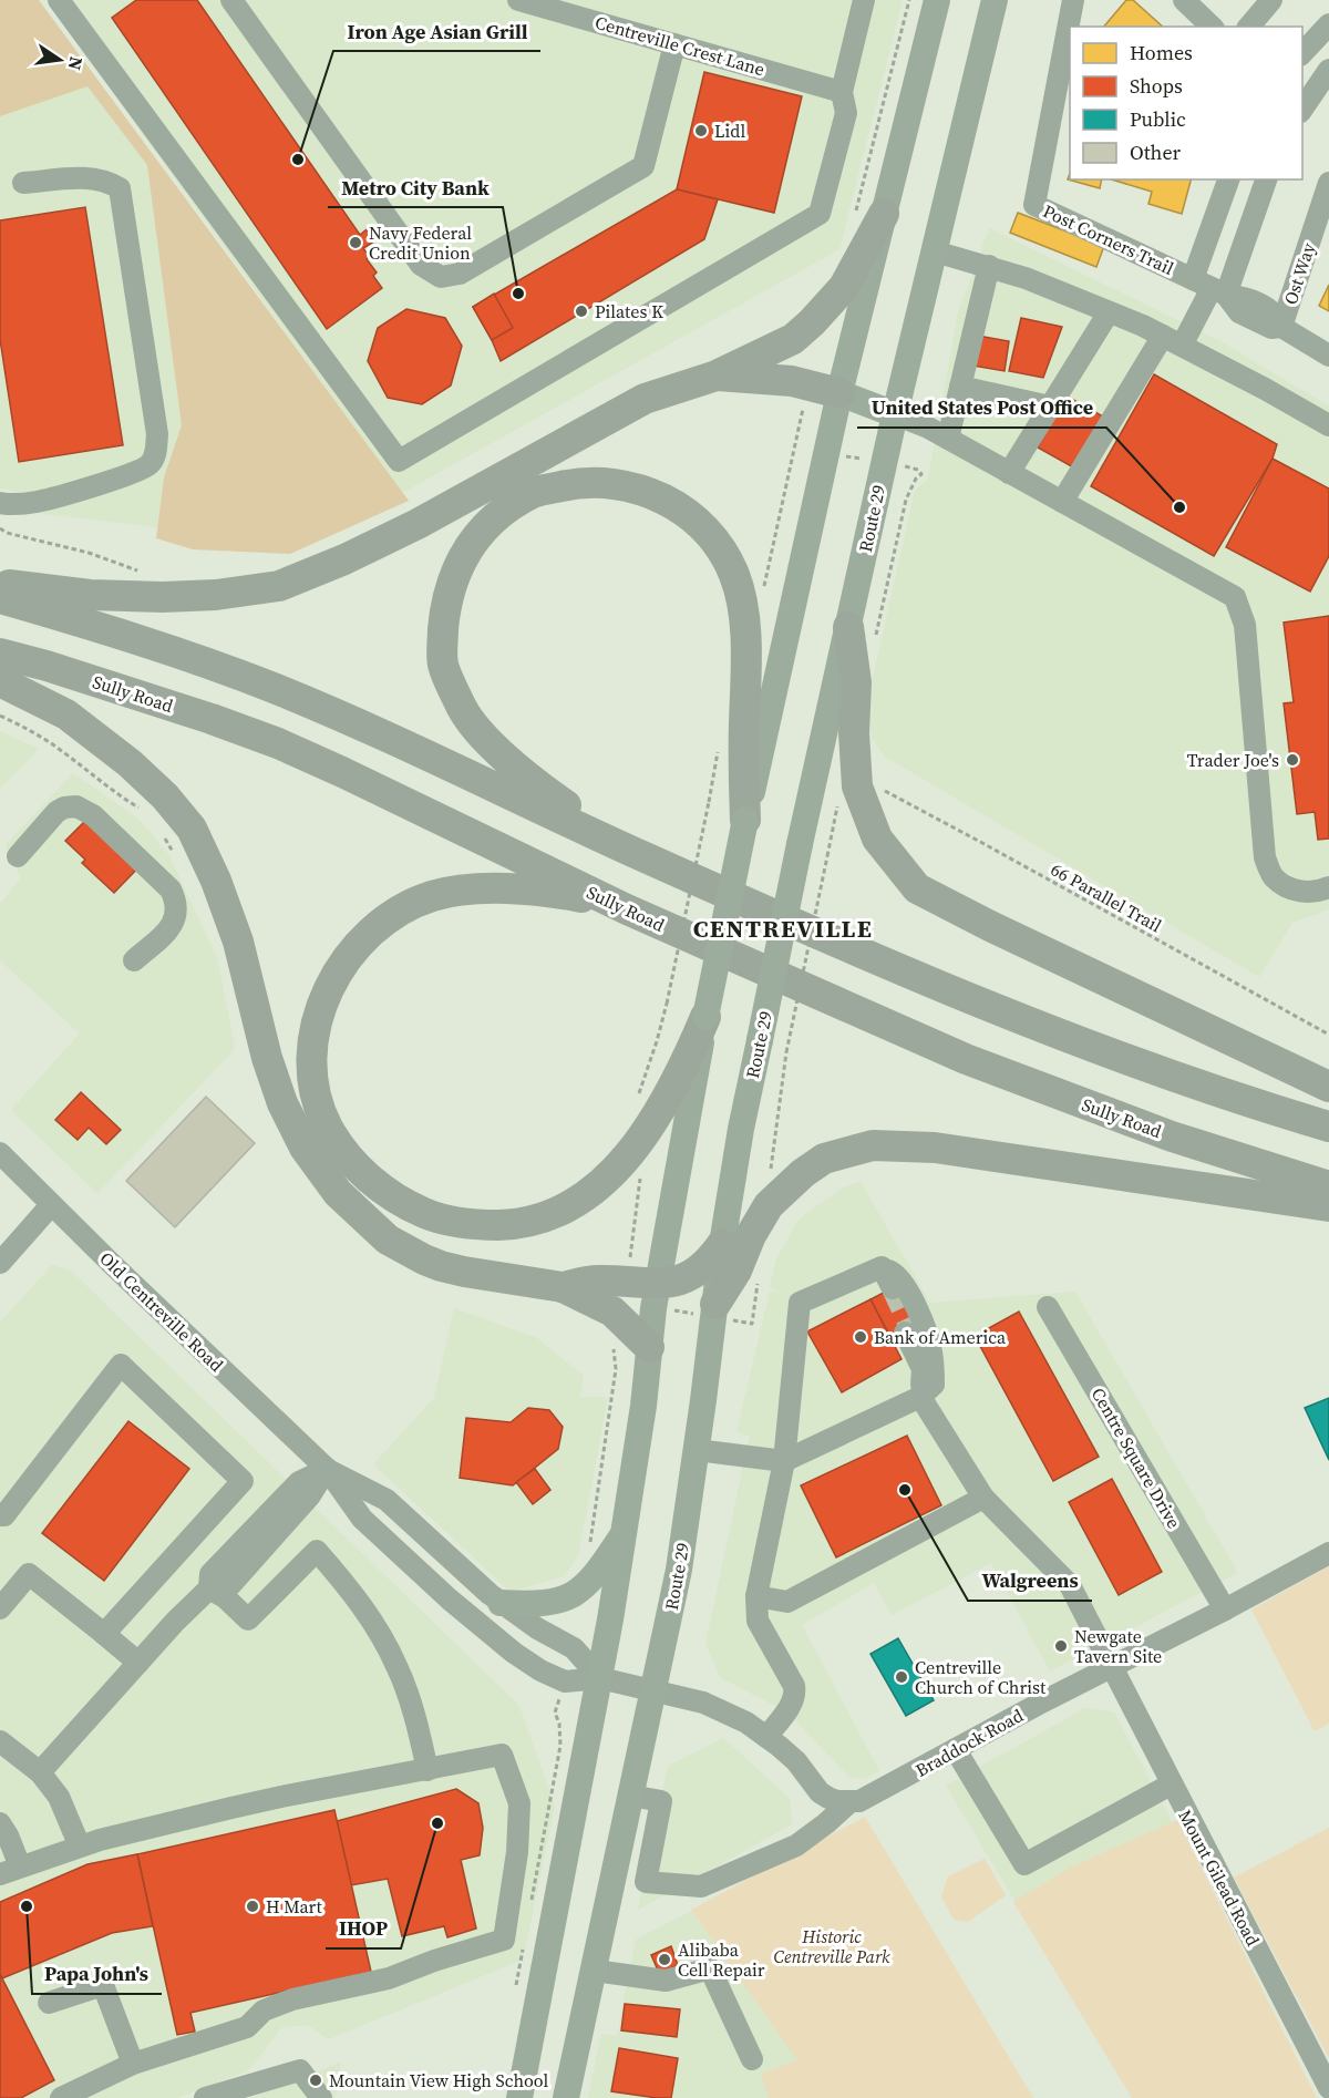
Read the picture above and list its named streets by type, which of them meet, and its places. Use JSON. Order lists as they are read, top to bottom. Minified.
{"streets":{"highway":["Sully Road"],"main road":["Route 29"],"street":["Centreville Crest Lane","Post Corners Trail","Ost Way","Old Centreville Road","Centre Square Drive","Braddock Road","Mount Gilead Road"],"path":["66 Parallel Trail"]},"crossings":[["Post Corners Trail","Ost Way"],["Route 29","Old Centreville Road"],["Centre Square Drive","Braddock Road"],["Braddock Road","Mount Gilead Road"]],"districts":["CENTREVILLE"],"parks":["Historic Centreville Park"],"places":["Lidl","Iron Age Asian Grill","Navy Federal Credit Union","Metro City Bank","Pilates K","United States Post Office","Trader Joe's","Bank of America","Walgreens","Newgate Tavern Site","Centreville Church of Christ","IHOP","Papa John's","H Mart","Alibaba Cell Repair","Mountain View High School"],"legend":["Homes","Shops","Public","Other"],"north":"right"}
